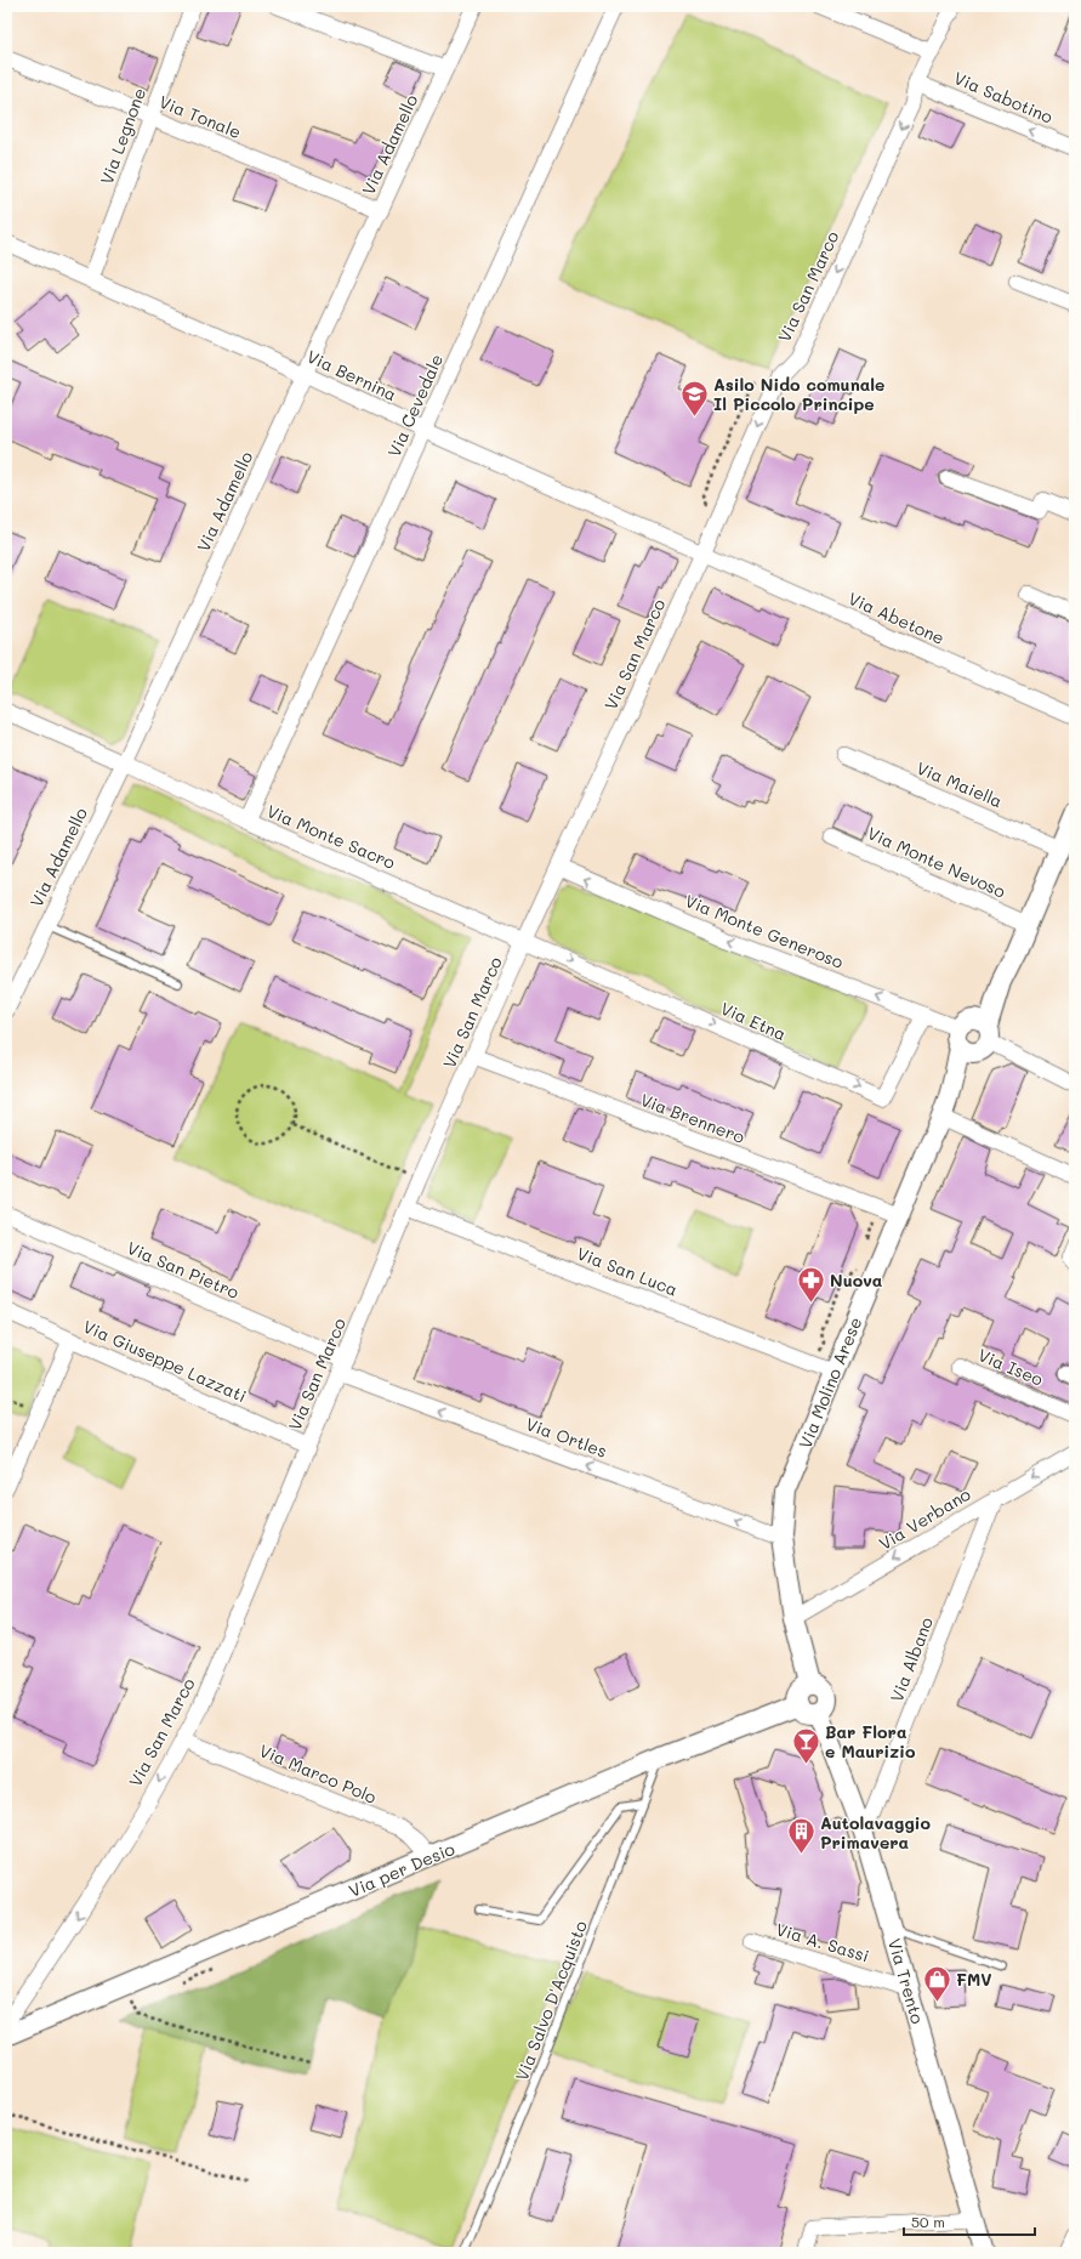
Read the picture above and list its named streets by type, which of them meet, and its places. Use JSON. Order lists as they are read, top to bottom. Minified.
{"streets":{"street":["Via Sabotino","Via Tonale","Via Legnone","Via Adamello","Via San Marco","Via Bernina","Via Cevedale","Via Abetone","Via Maiella","Via Monte Sacro","Via Monte Nevoso","Via Monte Generoso","Via Etna","Via Brennero","Via San Pietro","Via San Luca","Via Giuseppe Lazzati","Via Iseo","Via Molino Arese","Via Ortles","Via Verbano","Via Albano","Via Marco Polo","Via per Desio","Via A. Sassi","Via Trento"],"lane":["Via Salvo D'Acquisto"]},"crossings":[["Via Sabotino","Via San Marco"],["Via Tonale","Via Legnone"],["Via Tonale","Via Adamello"],["Via Legnone","Via Bernina"],["Via Adamello","Via Bernina"],["Via Adamello","Via Monte Sacro"],["Via San Marco","Via Bernina"],["Via San Marco","Via Abetone"],["Via San Marco","Via Monte Sacro"],["Via San Marco","Via Monte Generoso"],["Via San Marco","Via Etna"],["Via San Marco","Via Brennero"],["Via San Marco","Via San Pietro"],["Via San Marco","Via San Luca"],["Via San Marco","Via Giuseppe Lazzati"],["Via San Marco","Via Ortles"],["Via San Marco","Via Marco Polo"],["Via Bernina","Via Cevedale"],["Via Bernina","Via Abetone"],["Via Cevedale","Via Monte Sacro"],["Via Maiella","Via Molino Arese"],["Via Monte Sacro","Via Etna"],["Via Monte Nevoso","Via Molino Arese"],["Via Monte Generoso","Via Etna"],["Via Monte Generoso","Via Molino Arese"],["Via Brennero","Via Molino Arese"],["Via San Pietro","Via Ortles"],["Via San Luca","Via Molino Arese"],["Via Molino Arese","Via Ortles"],["Via Molino Arese","Via Verbano"],["Via Molino Arese","Via per Desio"],["Via Molino Arese","Via Trento"],["Via Verbano","Via Albano"],["Via Albano","Via Trento"],["Via Marco Polo","Via per Desio"],["Via per Desio","Via Trento"],["Via per Desio","Via Salvo D'Acquisto"],["Via A. Sassi","Via Trento"]],"one_way":["Via Sabotino","Via San Marco","Via Monte Generoso","Via Etna","Via Ortles","Via Verbano"],"places":{"school or university":["Asilo Nido comunale Il Piccolo Principe"],"pharmacy":["Nuova"],"bar":["Bar Flora e Maurizio"],"building":["Autolavaggio Primavera"],"shop":["FMV"]},"scale_bar":"50 m"}
